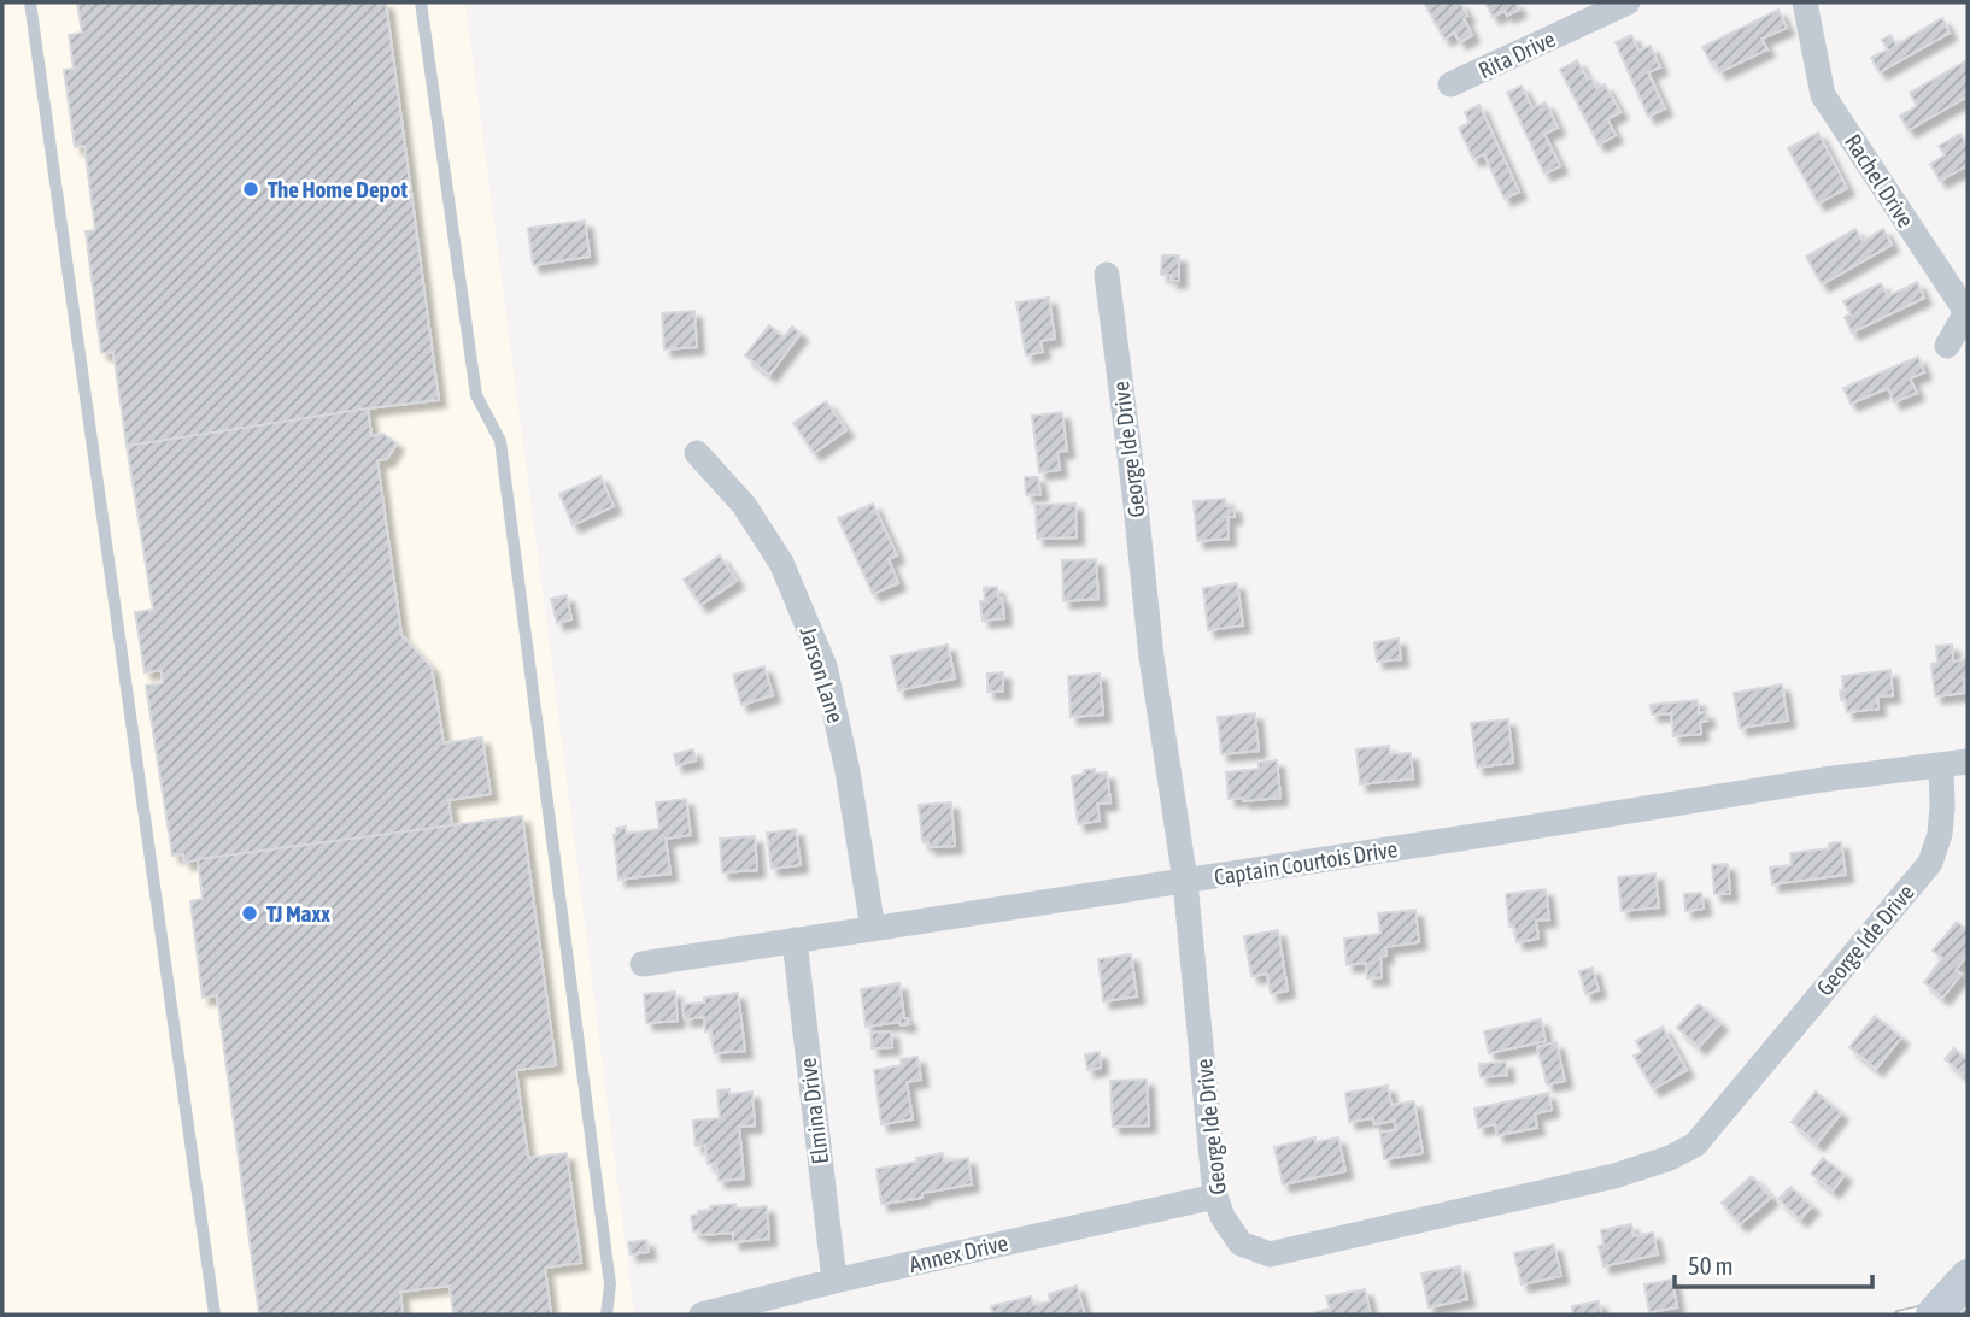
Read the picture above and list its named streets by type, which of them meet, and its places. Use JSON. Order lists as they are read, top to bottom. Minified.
{"streets":{"street":["Rita Drive","Rachel Drive","George Ide Drive","Jarson Lane","Captain Courtois Drive","Elmina Drive","Annex Drive"]},"crossings":[["George Ide Drive","Captain Courtois Drive"],["George Ide Drive","Annex Drive"],["Jarson Lane","Captain Courtois Drive"],["Captain Courtois Drive","Elmina Drive"],["Elmina Drive","Annex Drive"]],"places":["The Home Depot","TJ Maxx"],"scale_bar":"50 m"}
